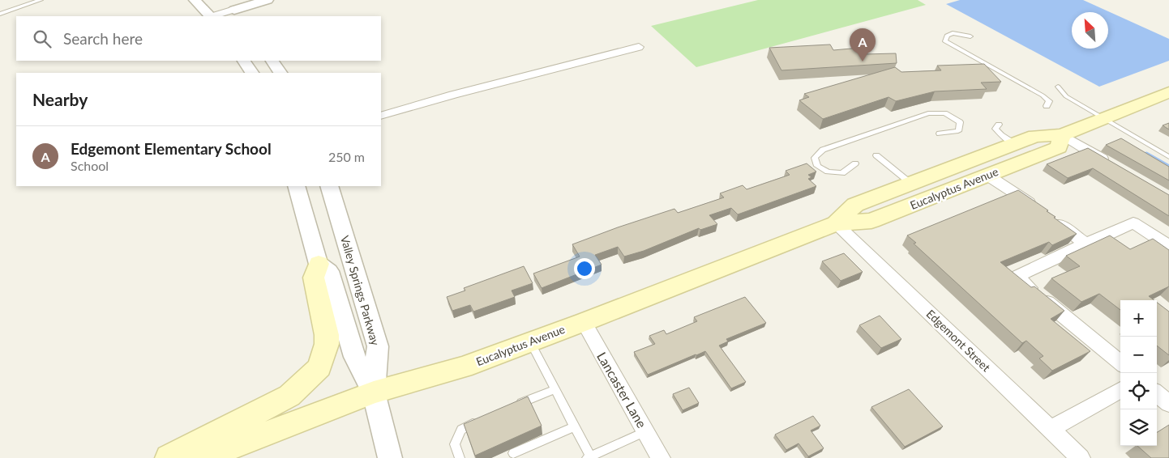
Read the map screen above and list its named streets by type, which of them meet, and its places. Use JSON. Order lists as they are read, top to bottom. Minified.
{"streets":{"main road":["Eucalyptus Avenue"],"street":["Valley Springs Parkway","Edgemont Street","Lancaster Lane"]},"crossings":[["Eucalyptus Avenue","Valley Springs Parkway"],["Eucalyptus Avenue","Edgemont Street"],["Eucalyptus Avenue","Lancaster Lane"]],"north":"top left","page":{"search":"Search here","pins":"A","heading":"Nearby","list":[{"mark":"A","name":"Edgemont Elementary School","note":"School","value":"250 m"}],"map_buttons":["+","−"]}}
